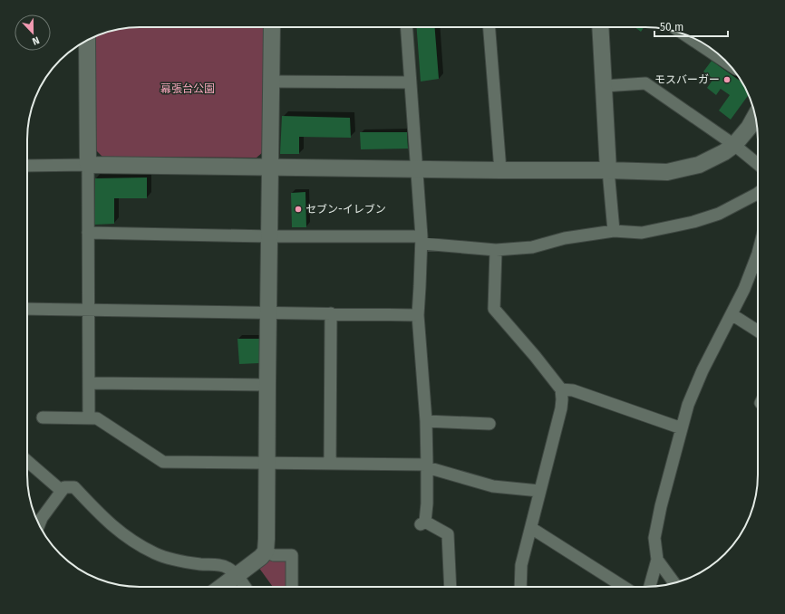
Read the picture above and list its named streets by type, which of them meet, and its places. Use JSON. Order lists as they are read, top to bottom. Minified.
{"parks":["幕張台公園"],"places":["モスバーガー","セブン-イレブン"],"scale_bar":"50 m","north":"bottom"}
